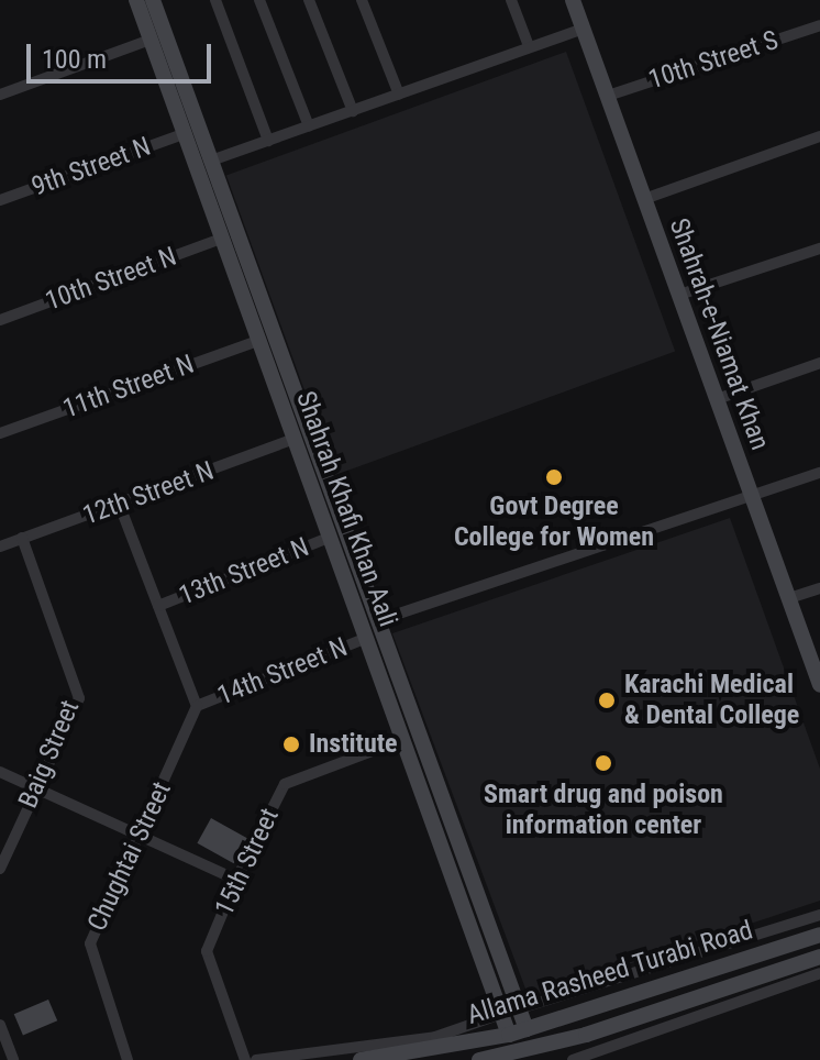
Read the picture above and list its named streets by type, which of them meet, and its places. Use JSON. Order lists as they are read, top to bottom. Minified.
{"streets":{"main road":["Shahrah-e-Niamat Khan","Shahrah Khafi Khan Aali","Allama Rasheed Turabi Road"],"street":["10th Street S","9th Street N","10th Street N","11th Street N","12th Street N","13th Street N","14th Street N","Baig Street","Chughtai Street","15th Street"]},"crossings":[["10th Street S","Shahrah-e-Niamat Khan"],["9th Street N","Shahrah Khafi Khan Aali"],["10th Street N","Shahrah Khafi Khan Aali"],["11th Street N","Shahrah Khafi Khan Aali"],["12th Street N","Shahrah Khafi Khan Aali"],["12th Street N","Baig Street"],["Shahrah Khafi Khan Aali","13th Street N"],["Shahrah Khafi Khan Aali","14th Street N"],["Shahrah Khafi Khan Aali","15th Street"],["Shahrah Khafi Khan Aali","Allama Rasheed Turabi Road"],["14th Street N","Chughtai Street"]],"places":["Govt Degree College for Women","Karachi Medical & Dental College","Institute","Smart drug and poison information center"],"scale_bar":"100 m"}
